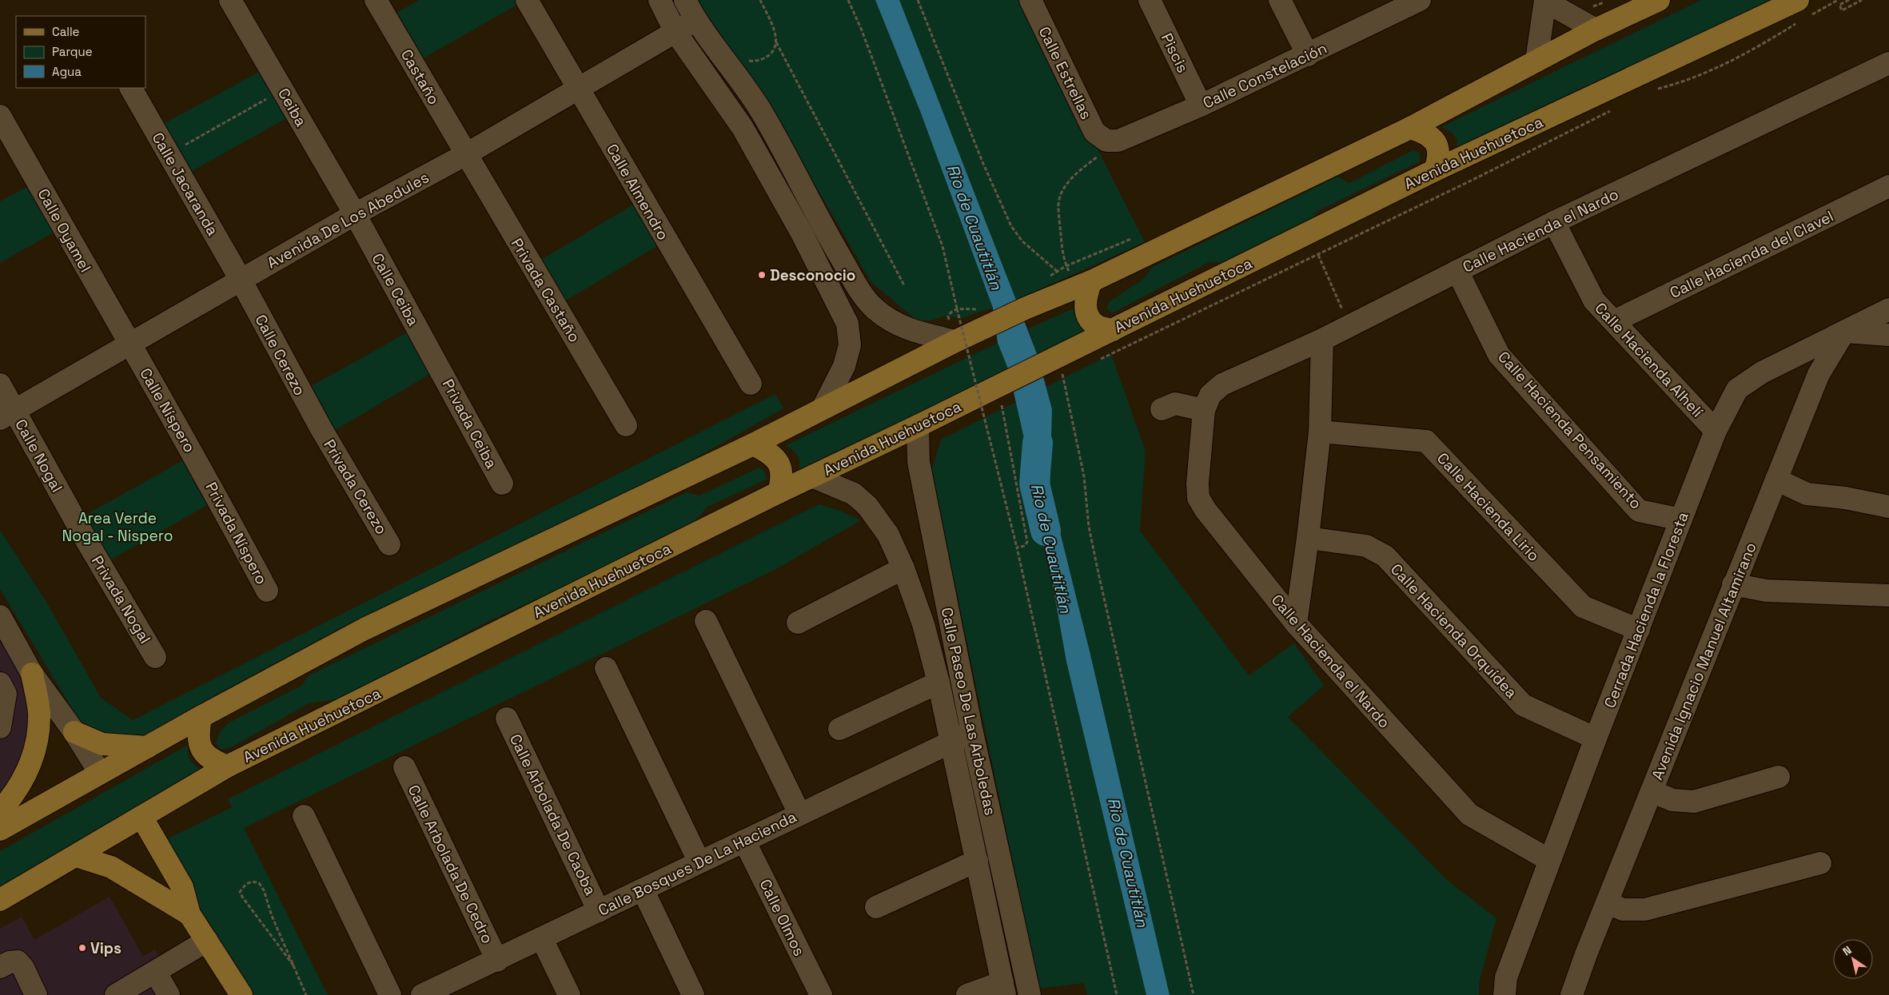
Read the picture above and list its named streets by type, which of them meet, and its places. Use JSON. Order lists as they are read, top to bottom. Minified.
{"streets":{"main road":["Avenida Huehuetoca"],"street":["Piscis","Calle Estrellas","Calle Constelación","Castaño","Ceiba","Calle Jacaranda","Calle Almendro","Avenida De Los Abedules","Calle Oyamel","Calle Hacienda el Nardo","Calle Hacienda del Clavel","Calle Ceiba","Privada Castaño","Calle Cerezo","Calle Hacienda Alhelí","Calle Níspero","Privada Ceiba","Calle Hacienda Pensamiento","Calle Nogal","Privada Cerezo","Calle Hacienda Lirio","Privada Níspero","Privada Nogal","Cerrada Hacienda la Floresta","Calle Hacienda Orquídea","Avenida Ignacio Manuel Altamirano","Calle Paseo De Las Arboledas","Calle Arbolada De Caoba","Calle Bosques De La Hacienda","Calle Arbolada De Cedro","Calle Olmos"]},"crossings":[["Piscis","Calle Constelación"],["Calle Estrellas","Calle Constelación"],["Castaño","Avenida De Los Abedules"],["Castaño","Privada Castaño"],["Ceiba","Avenida De Los Abedules"],["Ceiba","Calle Ceiba"],["Avenida Huehuetoca","Calle Paseo De Las Arboledas"],["Calle Jacaranda","Avenida De Los Abedules"],["Calle Jacaranda","Calle Cerezo"],["Calle Almendro","Avenida De Los Abedules"],["Avenida De Los Abedules","Calle Oyamel"],["Avenida De Los Abedules","Calle Ceiba"],["Avenida De Los Abedules","Privada Castaño"],["Avenida De Los Abedules","Calle Cerezo"],["Avenida De Los Abedules","Calle Níspero"],["Avenida De Los Abedules","Calle Nogal"],["Calle Oyamel","Calle Níspero"],["Calle Hacienda el Nardo","Calle Hacienda Alhelí"],["Calle Hacienda el Nardo","Calle Hacienda Pensamiento"],["Calle Hacienda el Nardo","Cerrada Hacienda la Floresta"],["Calle Hacienda del Clavel","Calle Hacienda Alhelí"],["Calle Ceiba","Privada Ceiba"],["Calle Cerezo","Privada Cerezo"],["Calle Hacienda Alhelí","Cerrada Hacienda la Floresta"],["Calle Níspero","Privada Níspero"],["Calle Hacienda Pensamiento","Cerrada Hacienda la Floresta"],["Calle Nogal","Privada Nogal"],["Calle Hacienda Lirio","Cerrada Hacienda la Floresta"],["Cerrada Hacienda la Floresta","Calle Hacienda Orquídea"],["Cerrada Hacienda la Floresta","Avenida Ignacio Manuel Altamirano"],["Calle Paseo De Las Arboledas","Calle Bosques De La Hacienda"],["Calle Arbolada De Caoba","Calle Bosques De La Hacienda"],["Calle Bosques De La Hacienda","Calle Arbolada De Cedro"],["Calle Bosques De La Hacienda","Calle Olmos"]],"water":["Rio de Cuautitlán"],"parks":["Area Verde Nogal - Nispero"],"places":["Desconocio","Vips"],"legend":["Calle","Parque","Agua"],"north":"top left"}
